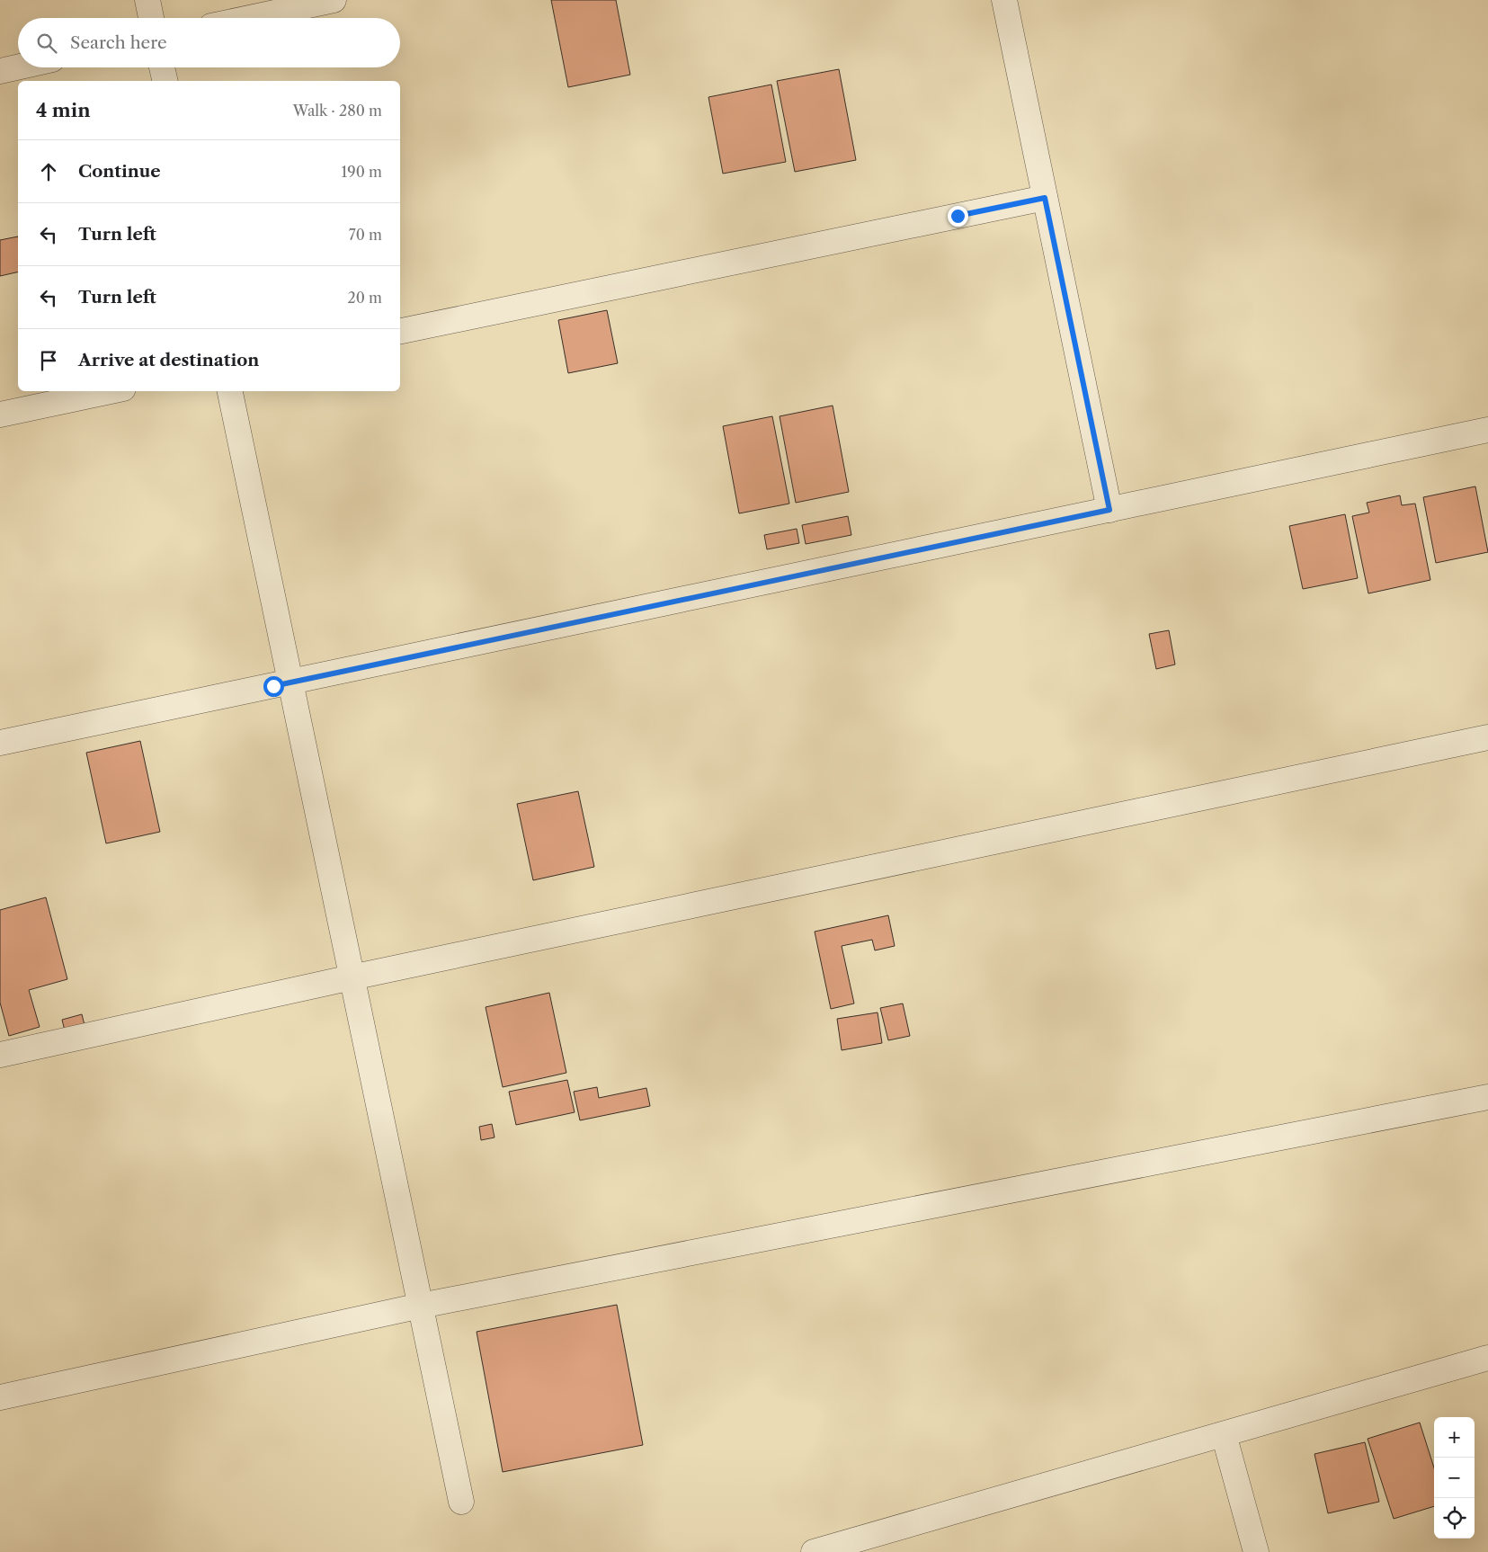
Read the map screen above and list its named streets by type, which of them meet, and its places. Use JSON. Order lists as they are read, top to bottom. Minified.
{"page":{"search":"Search here","heading":["4 min","Walk · 280 m"],"list":[["Continue","190 m"],["Turn left","70 m"],["Turn left","20 m"],"Arrive at destination"],"map_buttons":["+","−"]}}
